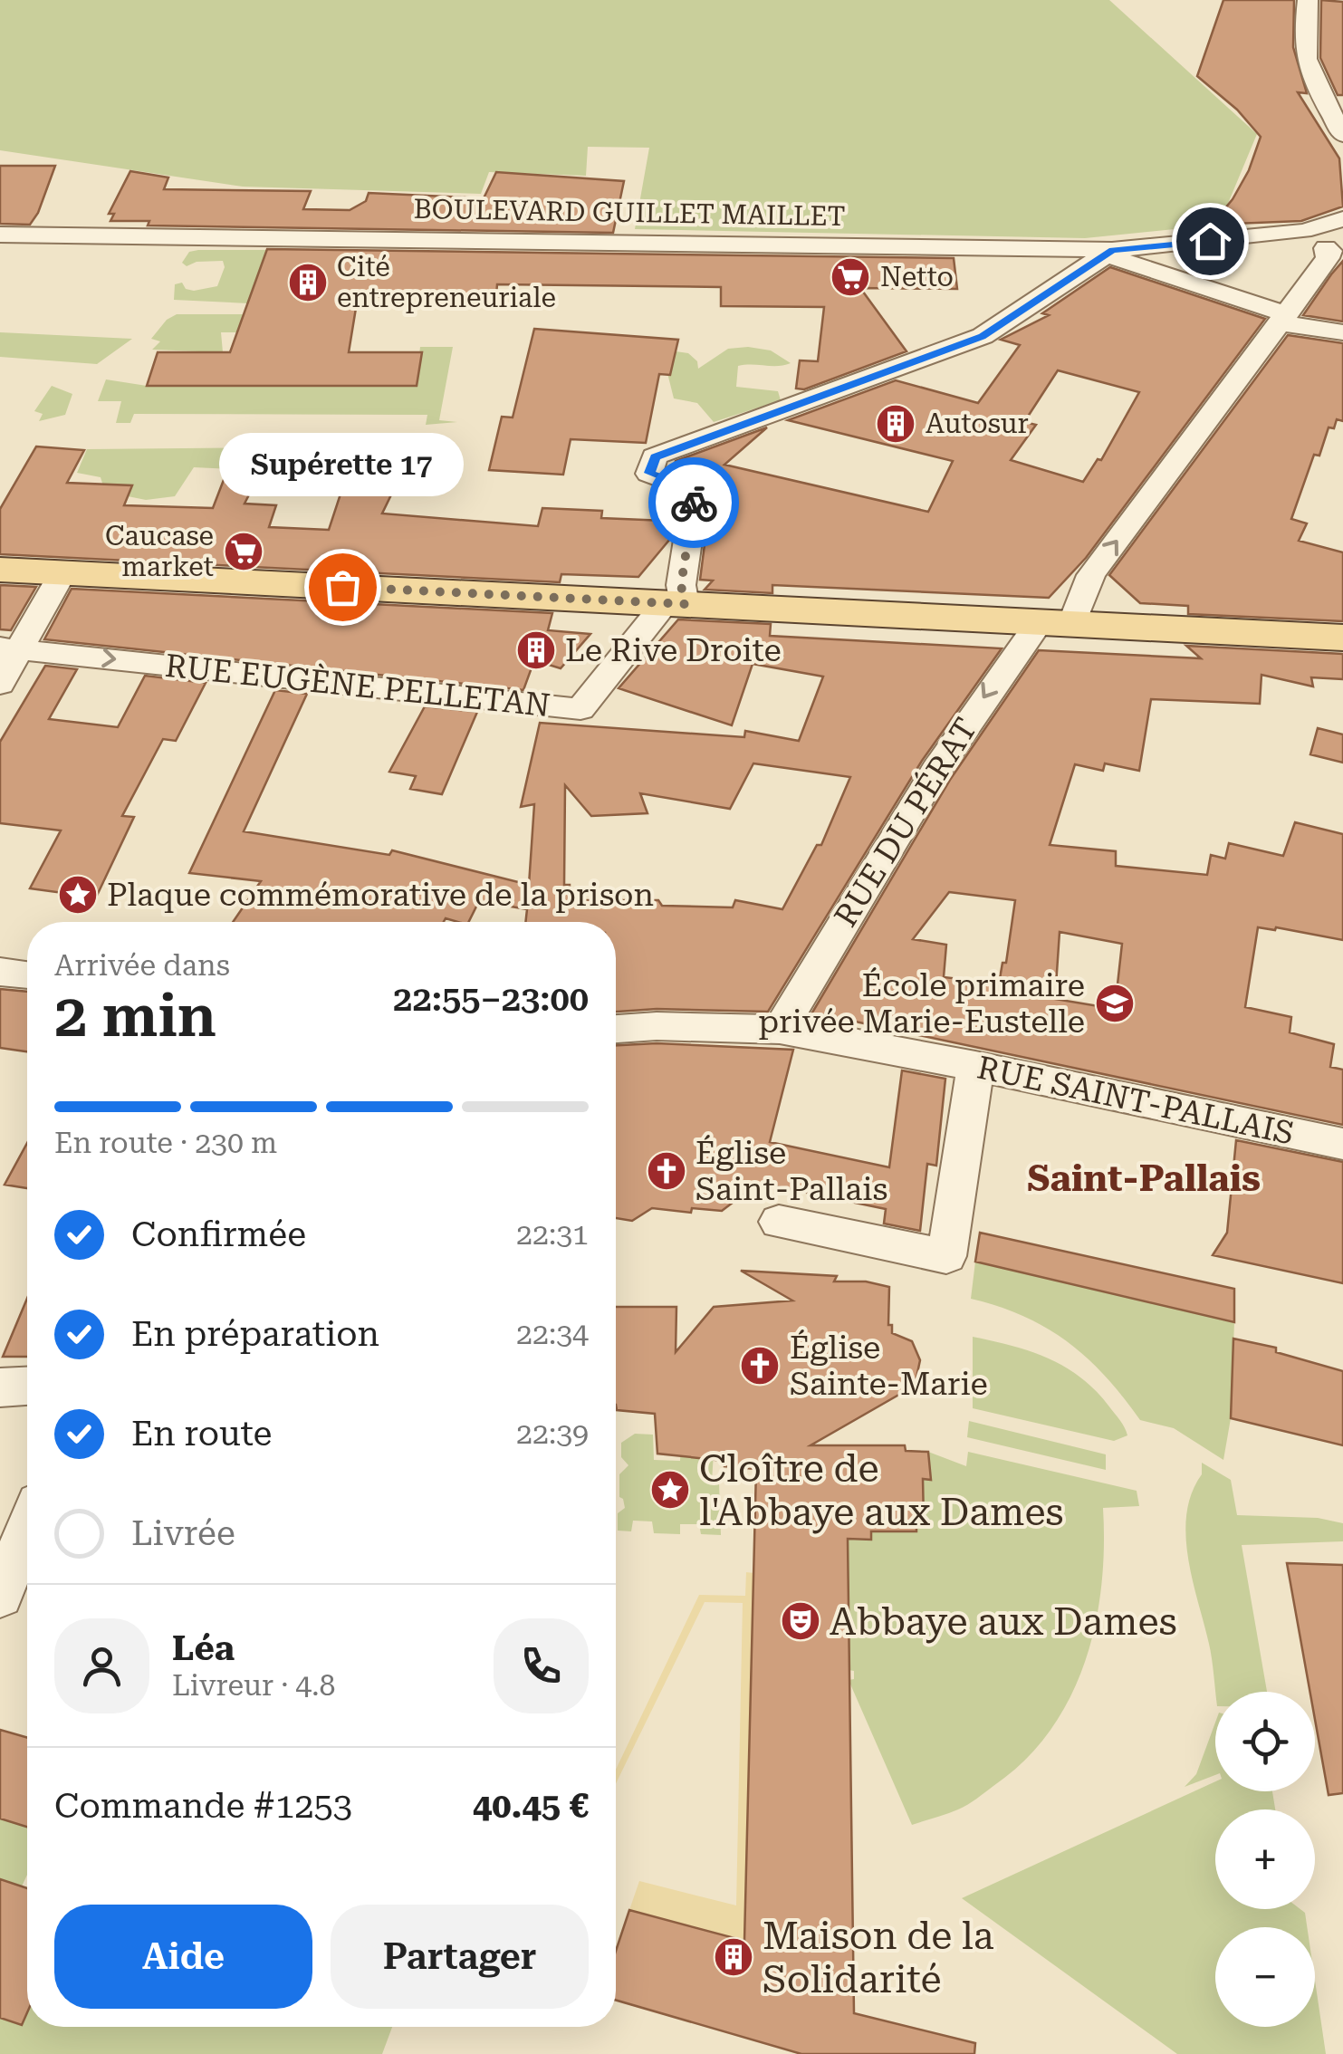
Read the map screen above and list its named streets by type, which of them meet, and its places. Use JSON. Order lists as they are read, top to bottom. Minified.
{"streets":{"street":["BOULEVARD GUILLET MAILLET","RUE EUGÈNE PELLETAN","RUE DU PÉRAT","RUE SAINT-PALLAIS"]},"crossings":[["BOULEVARD GUILLET MAILLET","RUE DU PÉRAT"],["RUE DU PÉRAT","RUE SAINT-PALLAIS"]],"one_way":["RUE EUGÈNE PELLETAN"],"districts":["Saint-Pallais"],"places":{"supermarket":["Netto","Caucase market"],"building":["Cité entrepreneuriale","Autosur","Le Rive Droite","Maison de la Solidarité"],"other":["Supérette 17"],"place":["Plaque commémorative de la prison","Cloître de l'Abbaye aux Dames"],"school or university":["École primaire privée Marie-Eustelle"],"church":["Église Saint-Pallais","Église Sainte-Marie"],"theatre":["Abbaye aux Dames"]},"page":{"bubble":"Supérette 17","heading":["2 min","Arrivée dans","22:55–23:00"],"panel":["Léa","Livreur · 4.8","Commande #1253","40.45 €"],"bar":"En route · 230 m","list":[["Confirmée","22:31"],["En préparation","22:34"],["En route","22:39"],"Livrée"],"map_buttons":["+","−"],"buttons":["Aide","Partager"]}}
